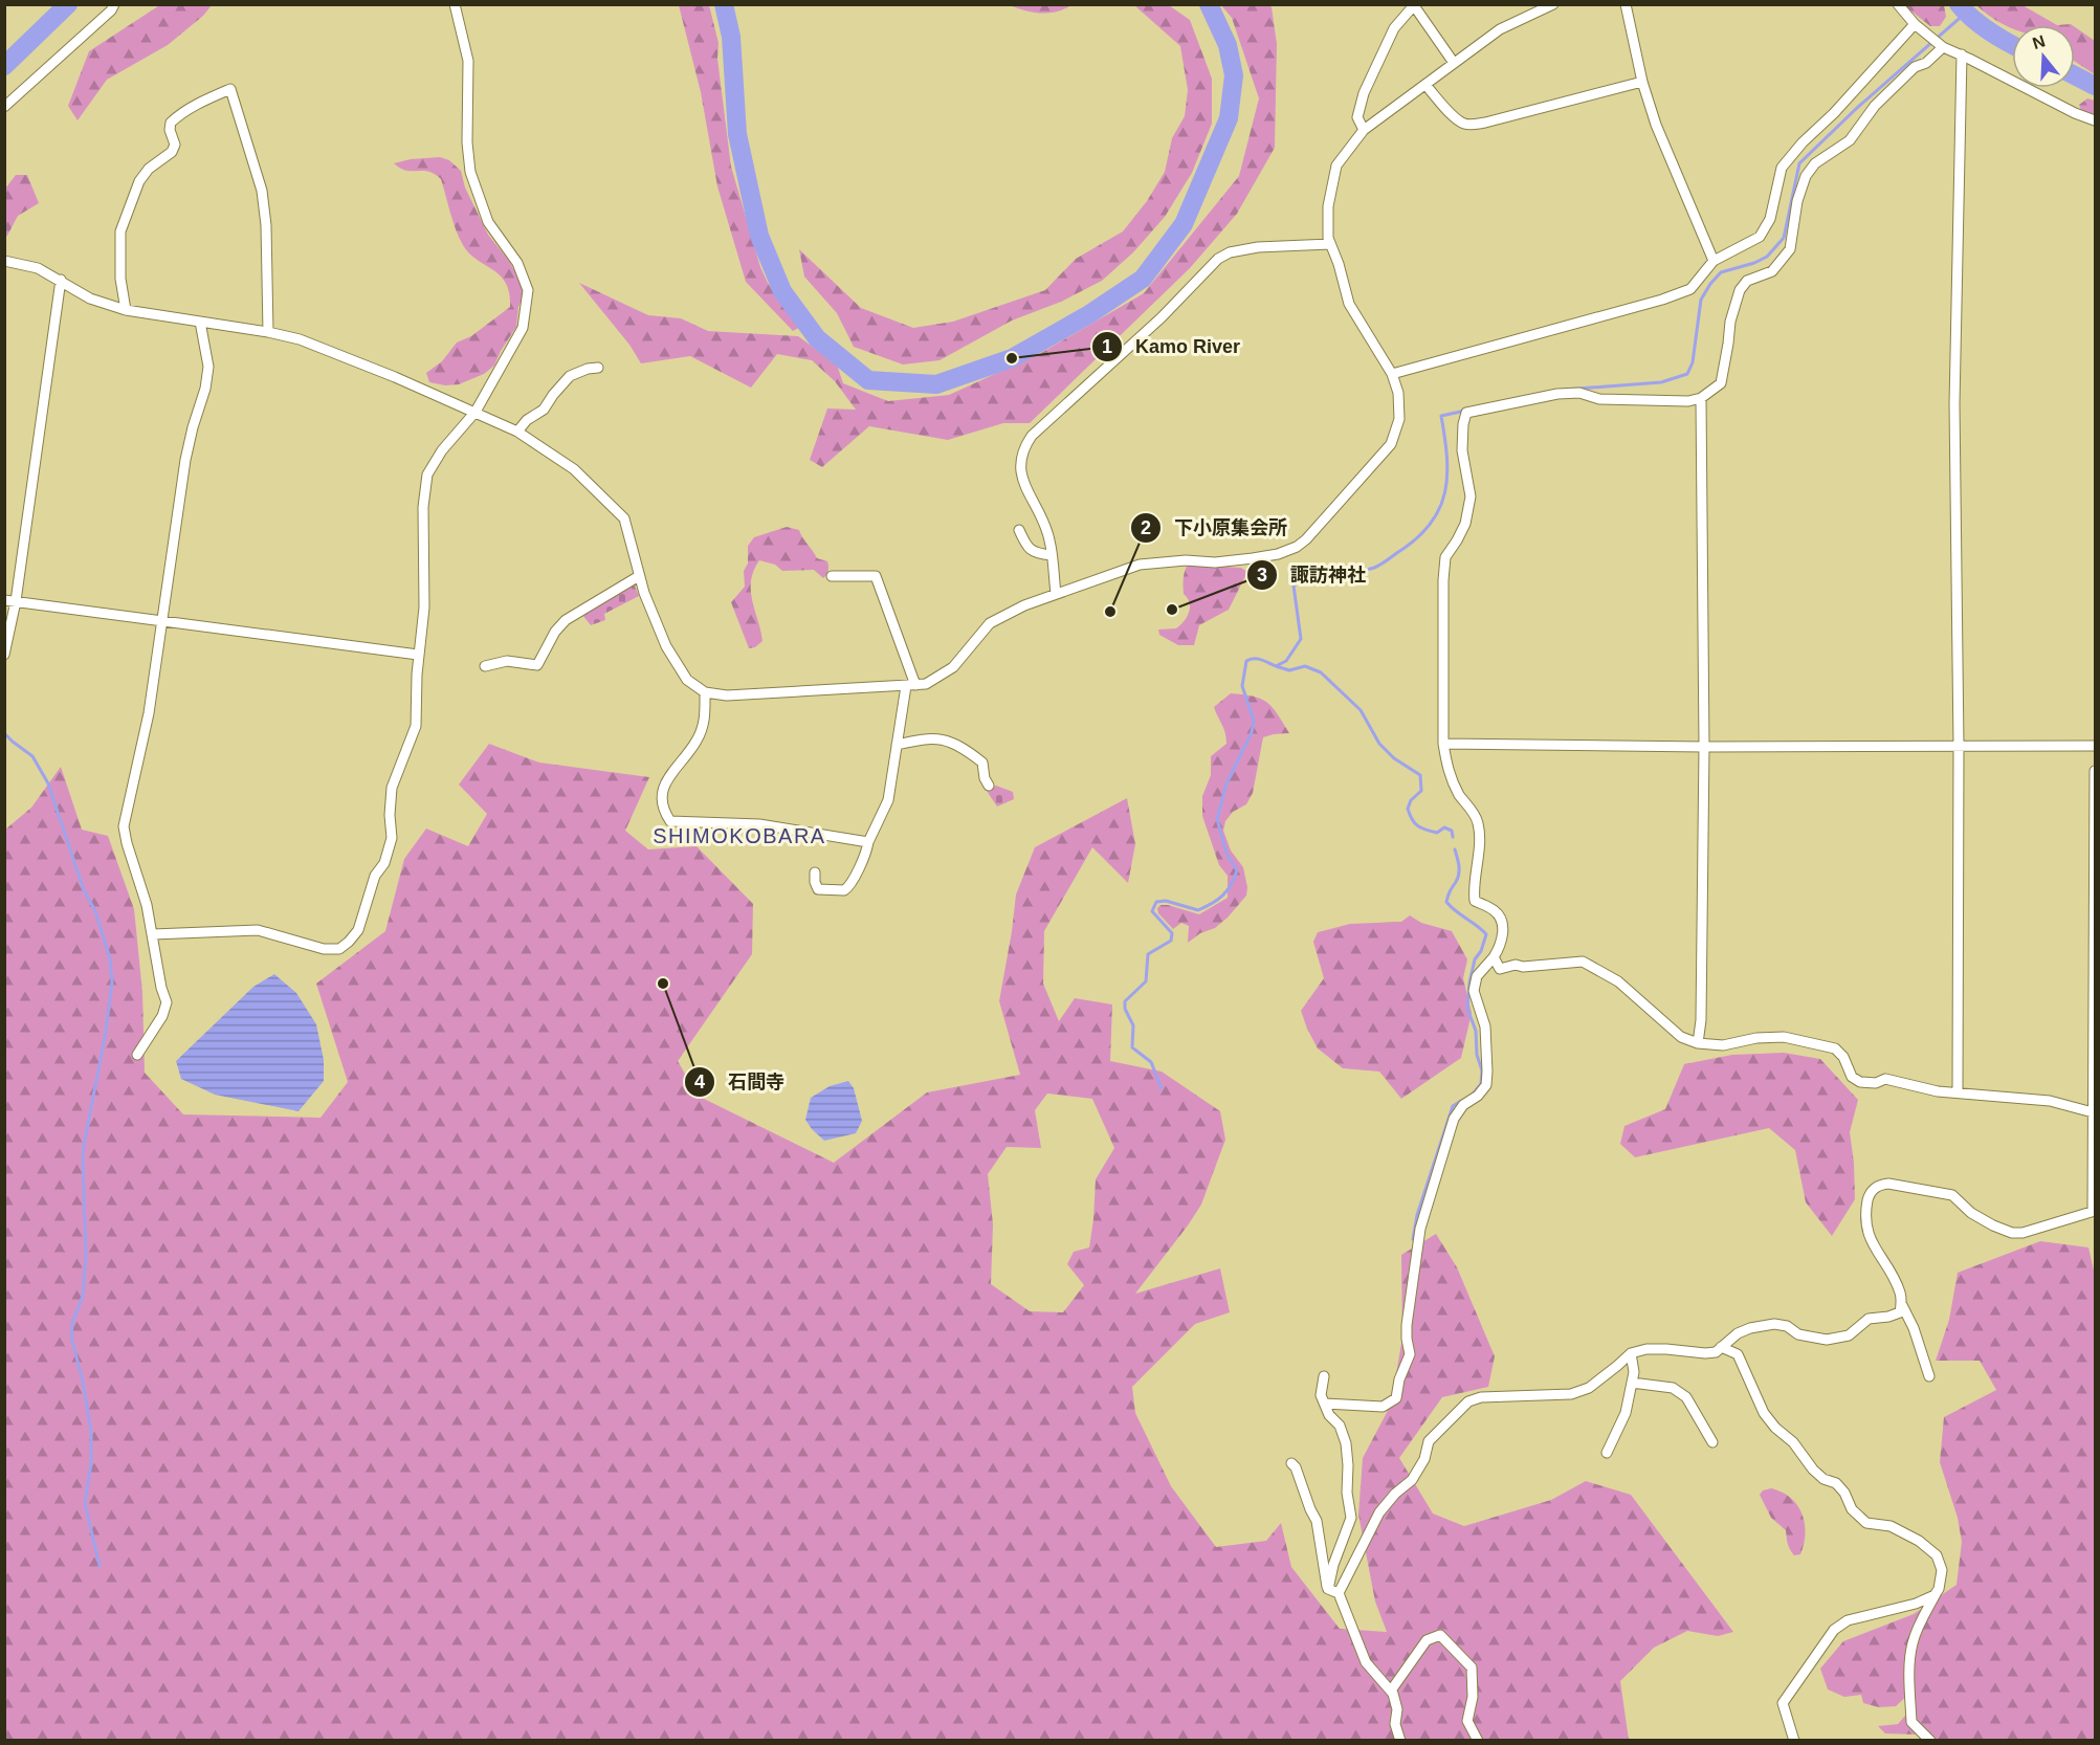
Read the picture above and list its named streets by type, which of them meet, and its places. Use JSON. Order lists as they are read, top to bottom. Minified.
{"districts":["SHIMOKOBARA"],"places":["Kamo River","諏訪神社","下小原集会所","石間寺"],"north":"top"}
